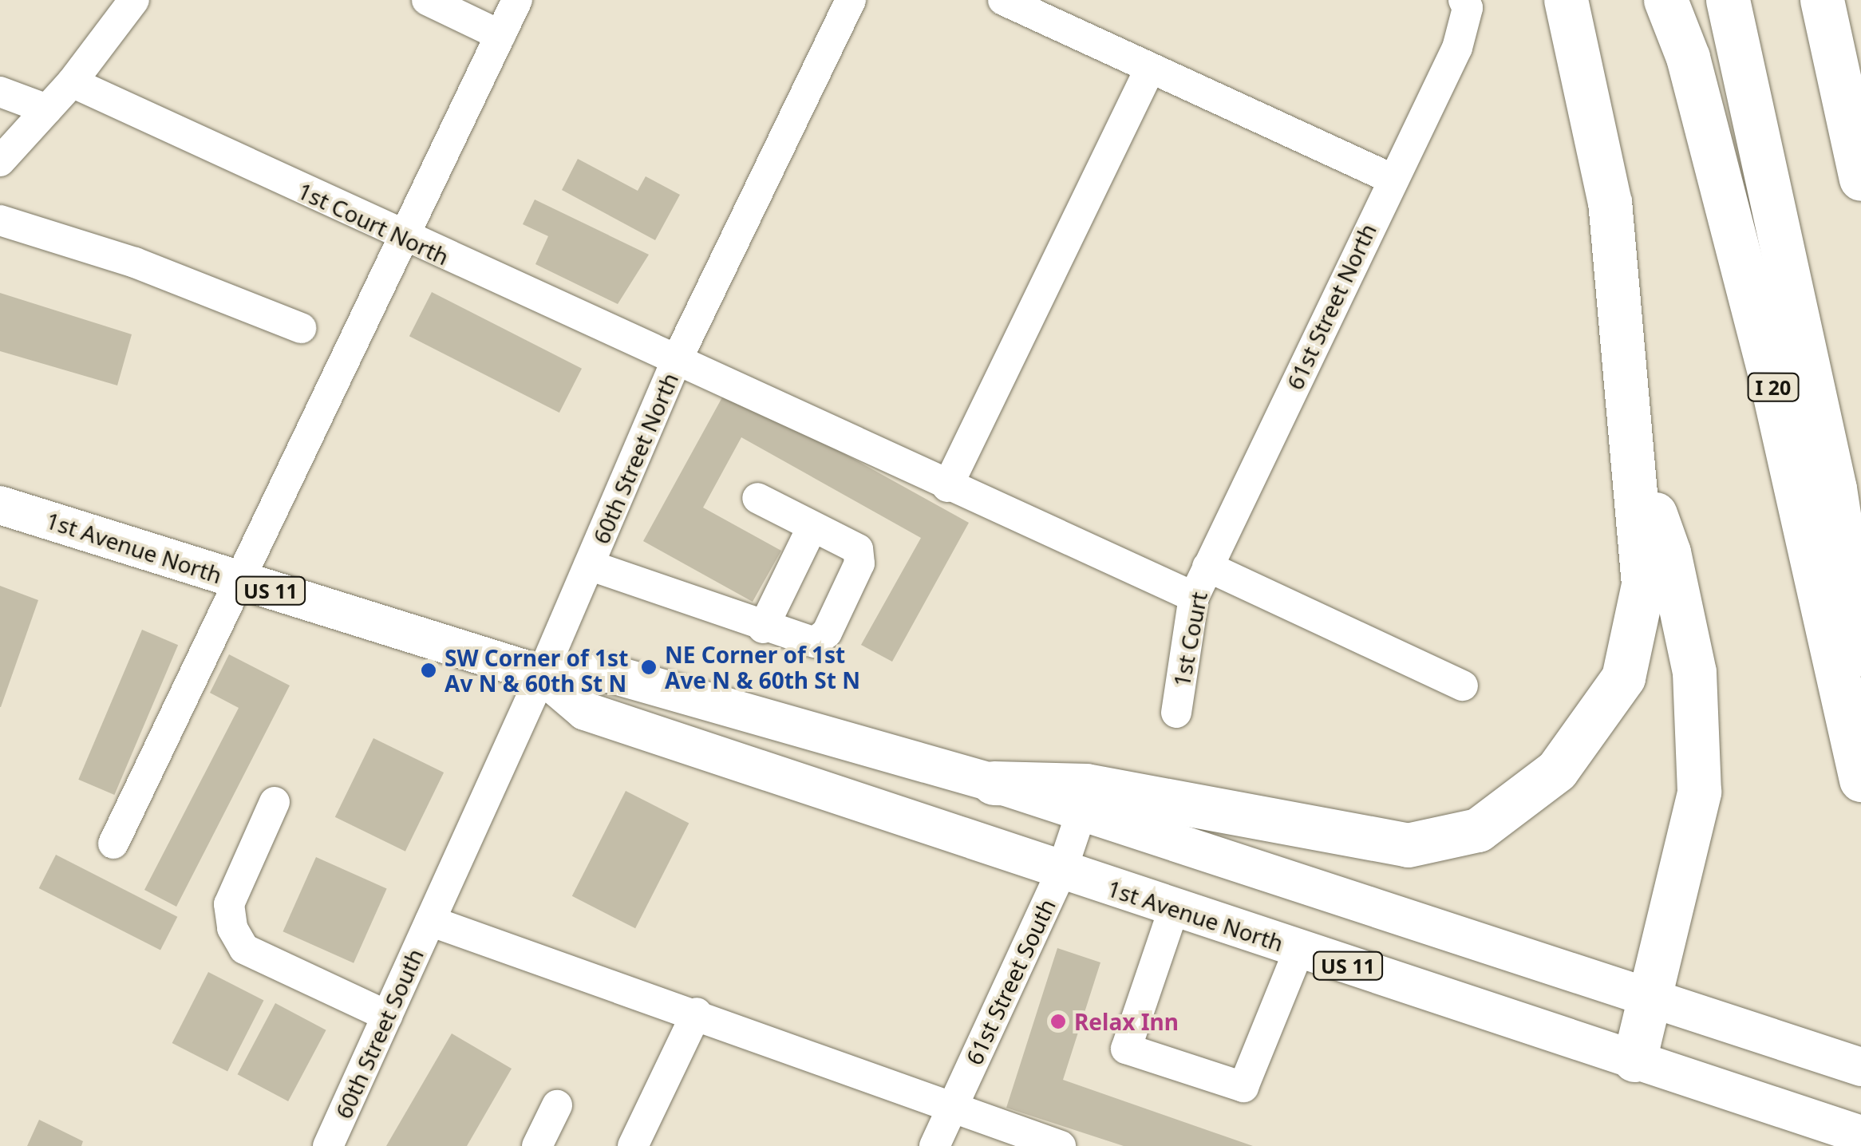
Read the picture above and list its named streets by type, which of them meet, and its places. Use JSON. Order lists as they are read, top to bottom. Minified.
{"streets":{"highway":["I 20"],"main road":["1st Avenue North","US 11"],"street":["1st Court North","61st Street North","60th Street North","1st Court","61st Street South","60th Street South"]},"crossings":[["1st Court North","60th Street North"],["1st Court North","1st Court"],["61st Street North","1st Court"],["60th Street North","1st Avenue North"],["60th Street North","60th Street South"],["1st Avenue North","61st Street South"]],"places":["NE Corner of 1st Ave N & 60th St N","SW Corner of 1st Av N & 60th St N","Relax Inn"]}
